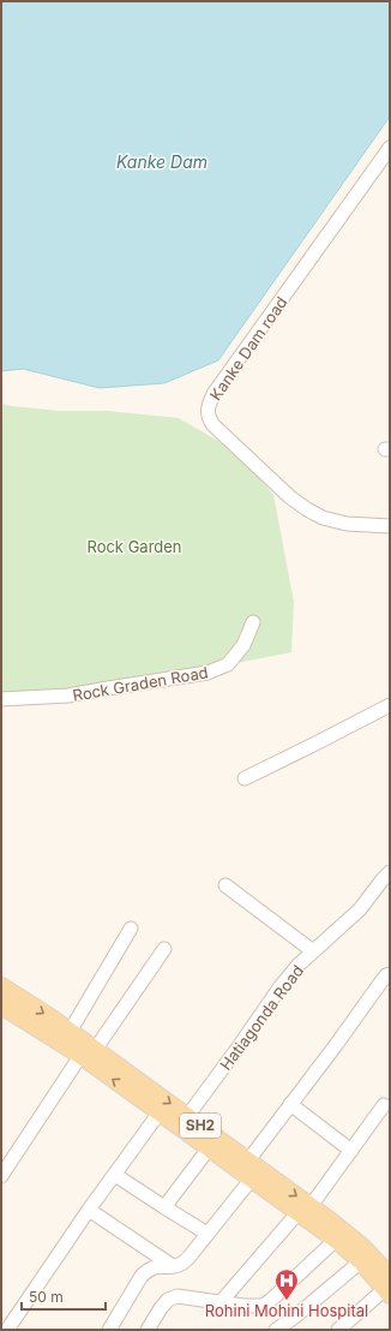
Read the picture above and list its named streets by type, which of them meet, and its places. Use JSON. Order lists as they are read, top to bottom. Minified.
{"streets":{"main road":["SH2"],"street":["Kanke Dam road","Rock Graden Road","Hatiagonda Road"]},"crossings":[["Hatiagonda Road","SH2"]],"water":["Kanke Dam"],"parks":["Rock Garden"],"places":{"hospital":["Rohini Mohini Hospital"]},"scale_bar":"50 m"}
